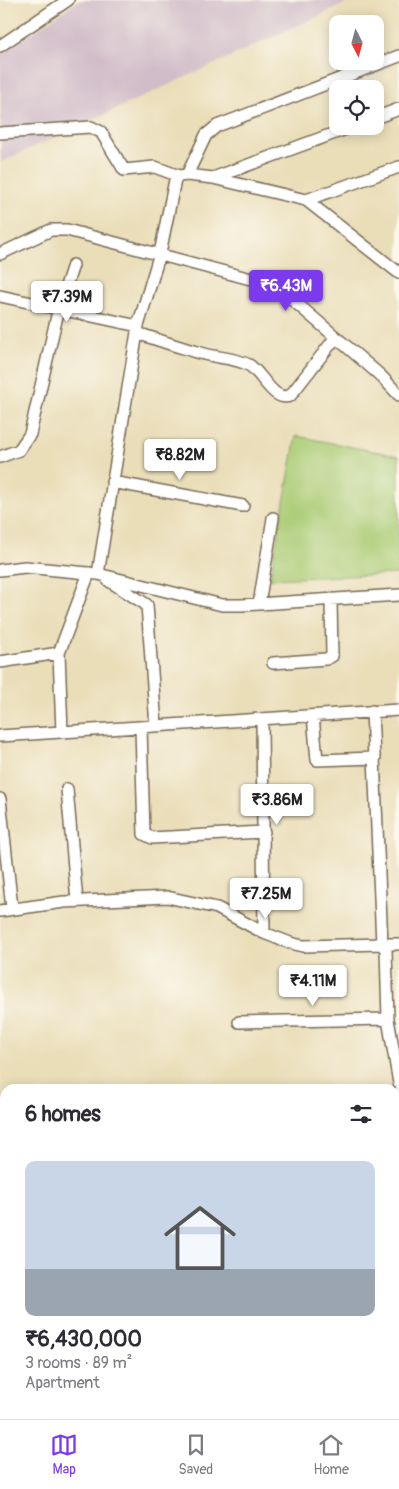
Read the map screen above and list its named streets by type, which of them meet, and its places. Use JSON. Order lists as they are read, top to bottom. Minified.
{"north":"bottom","page":{"price":["₹6.43M","₹7.39M","₹8.82M","₹3.86M","₹7.25M","₹4.11M"],"heading":"6 homes","list":[{"name":"₹6,430,000","note":"3 rooms · 89 m² · Apartment"}],"tabs":["Map","Saved","Home"]}}
